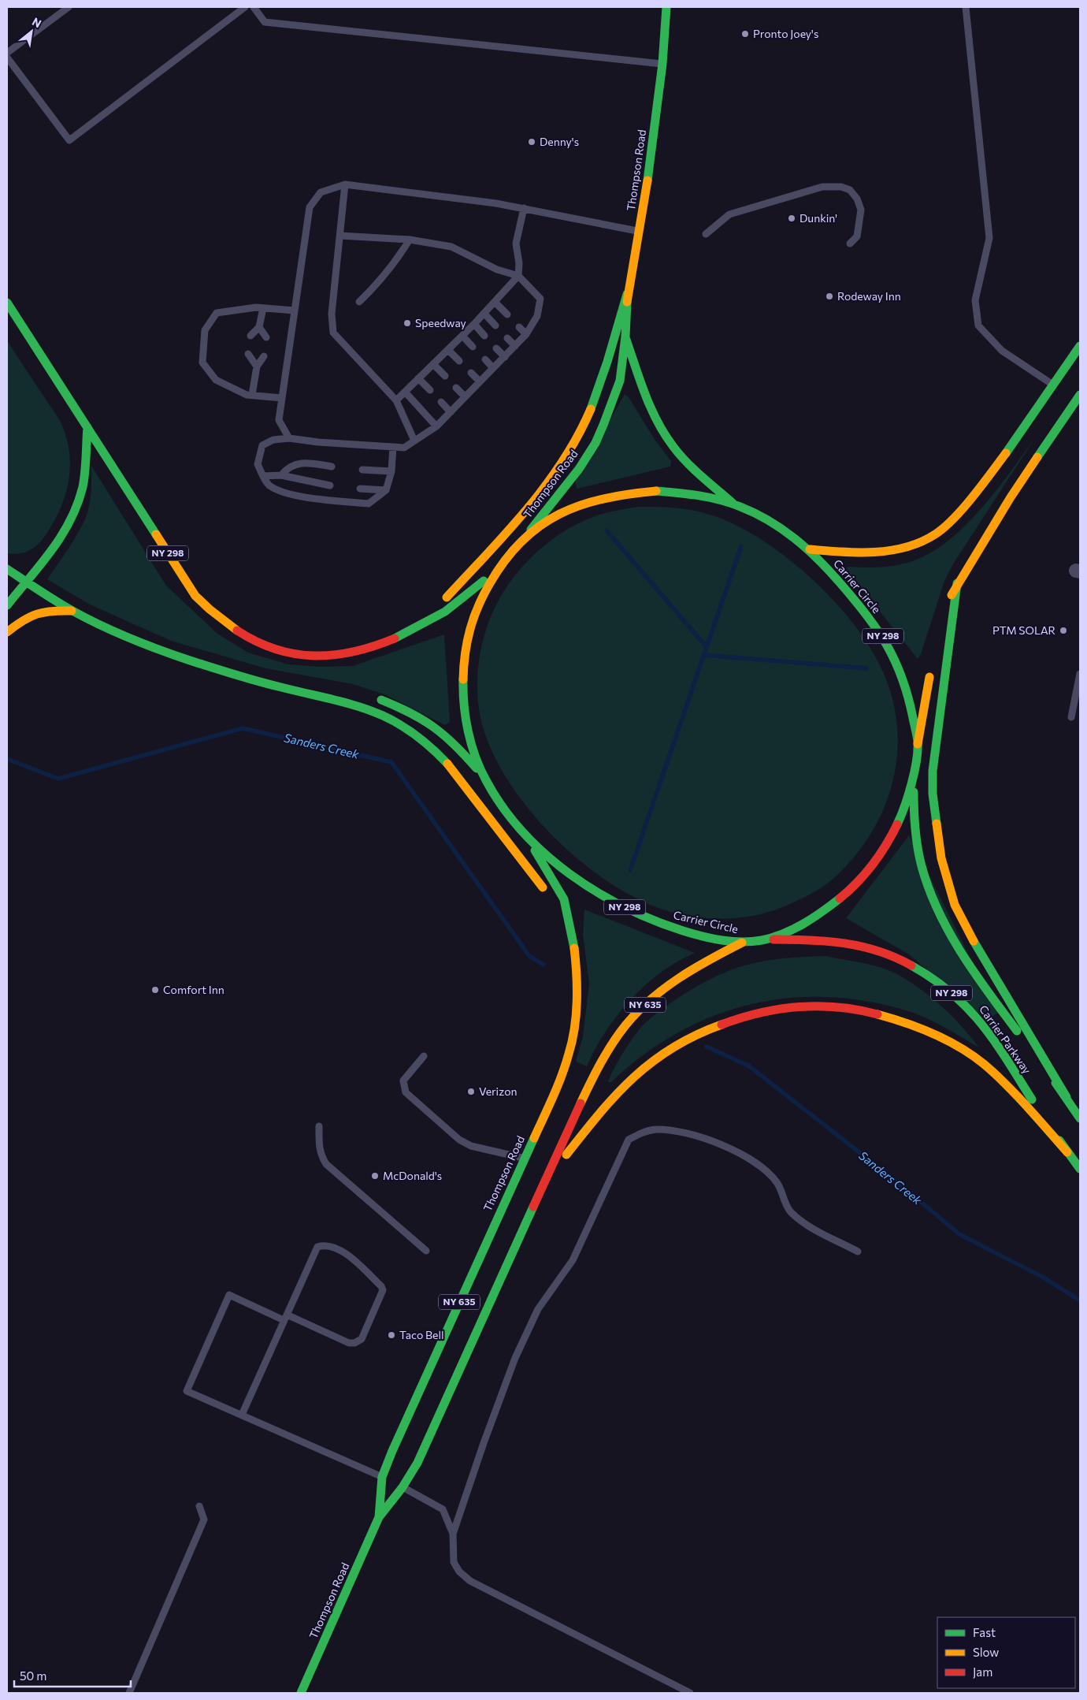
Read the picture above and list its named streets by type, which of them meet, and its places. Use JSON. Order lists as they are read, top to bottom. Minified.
{"streets":{"main road":["Thompson Road","NY 298","Carrier Circle","NY 635","Carrier Parkway"]},"crossings":[["Thompson Road","Carrier Circle"],["NY 298","Carrier Circle"],["Carrier Circle","Carrier Parkway"]],"water":["Sanders Creek"],"places":["Pronto Joey's","Denny's","Dunkin'","Rodeway Inn","Speedway","PTM SOLAR","Comfort Inn","Verizon","McDonald's","Taco Bell"],"legend":["Fast","Slow","Jam"],"scale_bar":"50 m","north":"top right"}
